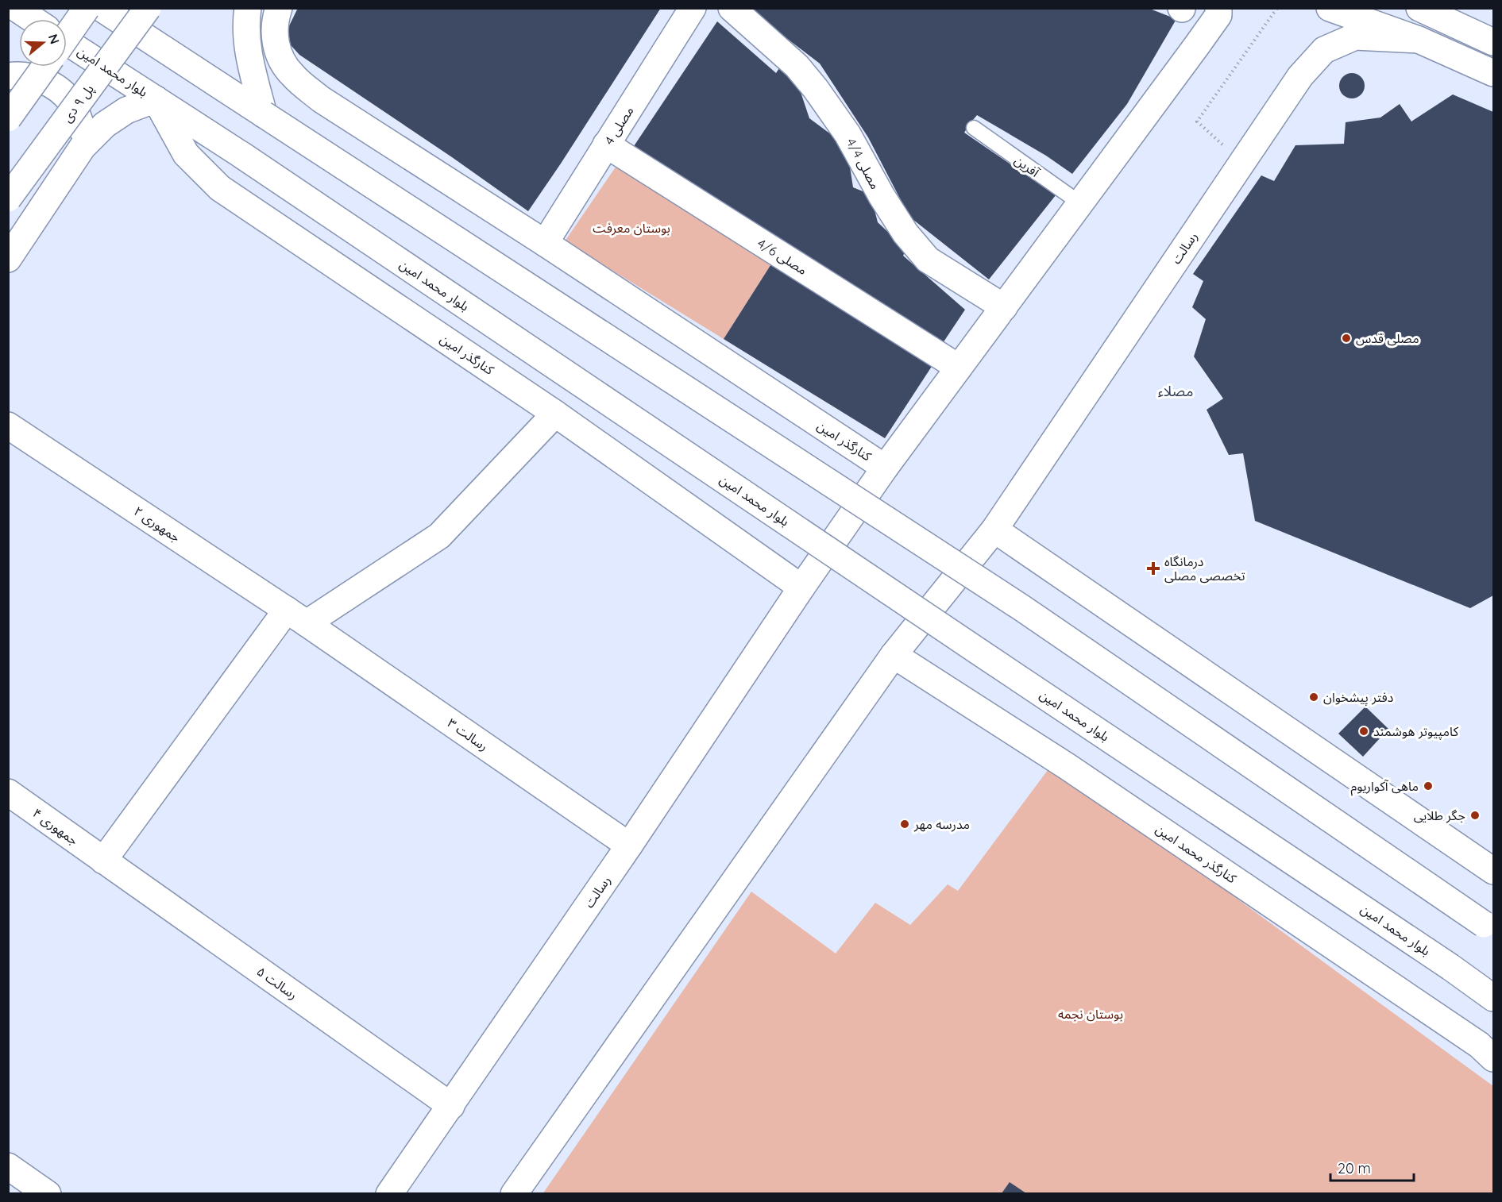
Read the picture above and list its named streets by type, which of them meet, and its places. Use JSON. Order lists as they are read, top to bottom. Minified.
{"streets":{"street":["بلوار محمد امین","پل ۹ دی","مصلی 4","مصلی 4/4","رسالت","مصلی 4/6","کنارگذر امین","جمهوری ۲","رسالت ۳","جمهوری ۴","کنارگذر محمد امین","رسالت ۵"],"lane":["آفرین"]},"crossings":[["بلوار محمد امین","کنارگذر امین"],["مصلی 4","مصلی 4/6"],["مصلی 4","کنارگذر امین"],["رسالت","کنارگذر امین"],["رسالت","رسالت ۳"],["رسالت","کنارگذر محمد امین"],["رسالت","رسالت ۵"],["جمهوری ۲","رسالت ۳"],["جمهوری ۴","رسالت ۵"]],"districts":["مصلاء"],"parks":["بوستان معرفت","بوستان نجمه"],"places":{"other":["مصلی قدس","دفتر پیشخوان","کامپیوتر هوشمند","ماهی آکواریوم","جگر طلایی","مدرسه مهر"],"health":["درمانگاه تخصصی مصلی"]},"scale_bar":"20 m","north":"right"}
